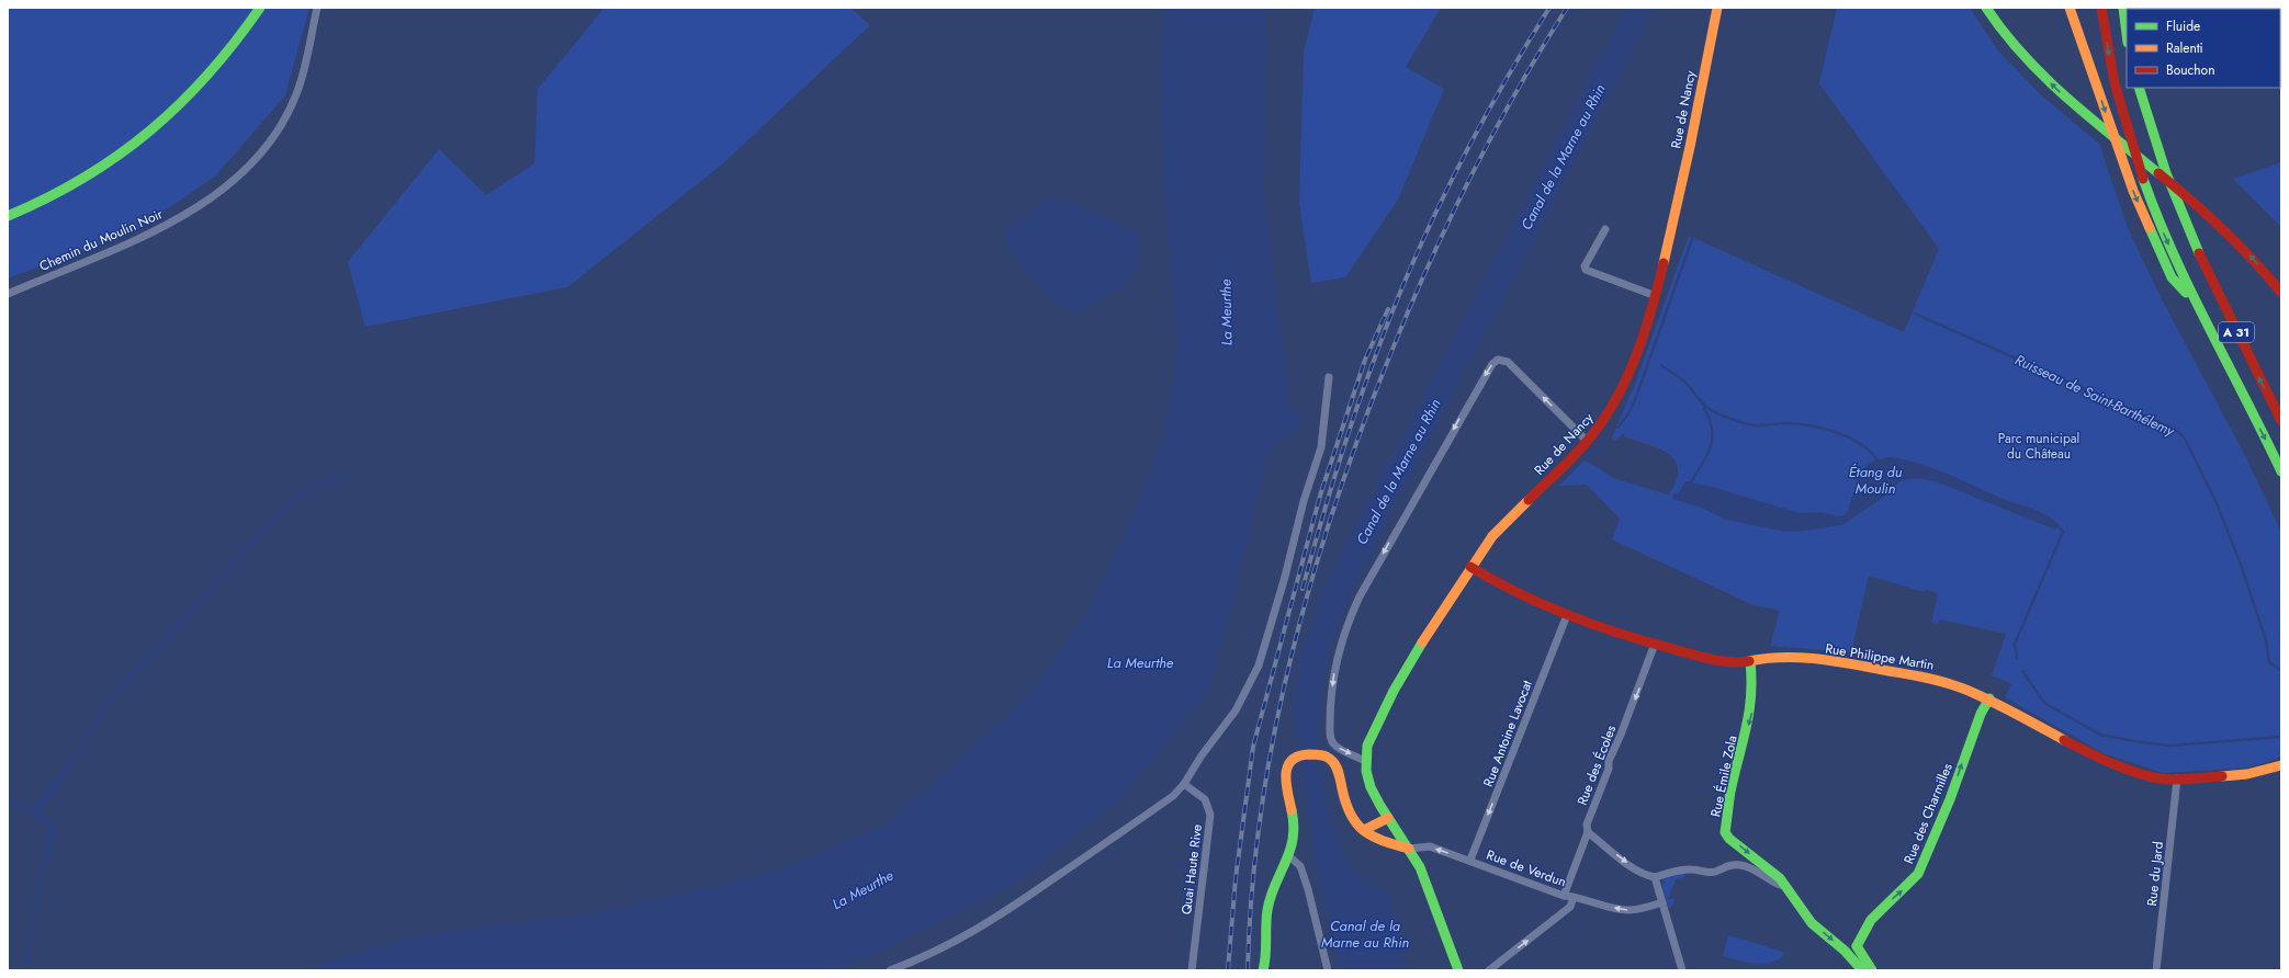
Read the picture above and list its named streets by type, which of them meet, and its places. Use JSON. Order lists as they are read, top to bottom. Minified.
{"streets":{"main road":["Rue de Nancy","A 31","Rue Philippe Martin","Rue Émile Zola","Rue des Charmilles"],"street":["Chemin du Moulin Noir","Rue Antoine Lavocat","Rue des Écoles","Rue de Verdun","Quai Haute Rive","Rue du Jard"]},"crossings":[["Rue de Nancy","Rue Philippe Martin"],["Rue de Nancy","Rue de Verdun"],["Rue Philippe Martin","Rue Antoine Lavocat"],["Rue Philippe Martin","Rue des Écoles"],["Rue Philippe Martin","Rue Émile Zola"],["Rue Philippe Martin","Rue des Charmilles"],["Rue Philippe Martin","Rue du Jard"],["Rue Antoine Lavocat","Rue de Verdun"],["Rue des Écoles","Rue de Verdun"]],"one_way":["Rue Antoine Lavocat","Rue des Écoles","Rue Émile Zola","Rue des Charmilles","Rue de Verdun"],"water":["Canal de la Marne au Rhin","La Meurthe","Ruisseau de Saint-Barthélemy","Étang du Moulin"],"parks":["Parc municipal du Château"],"legend":["Fluide","Ralenti","Bouchon"]}
